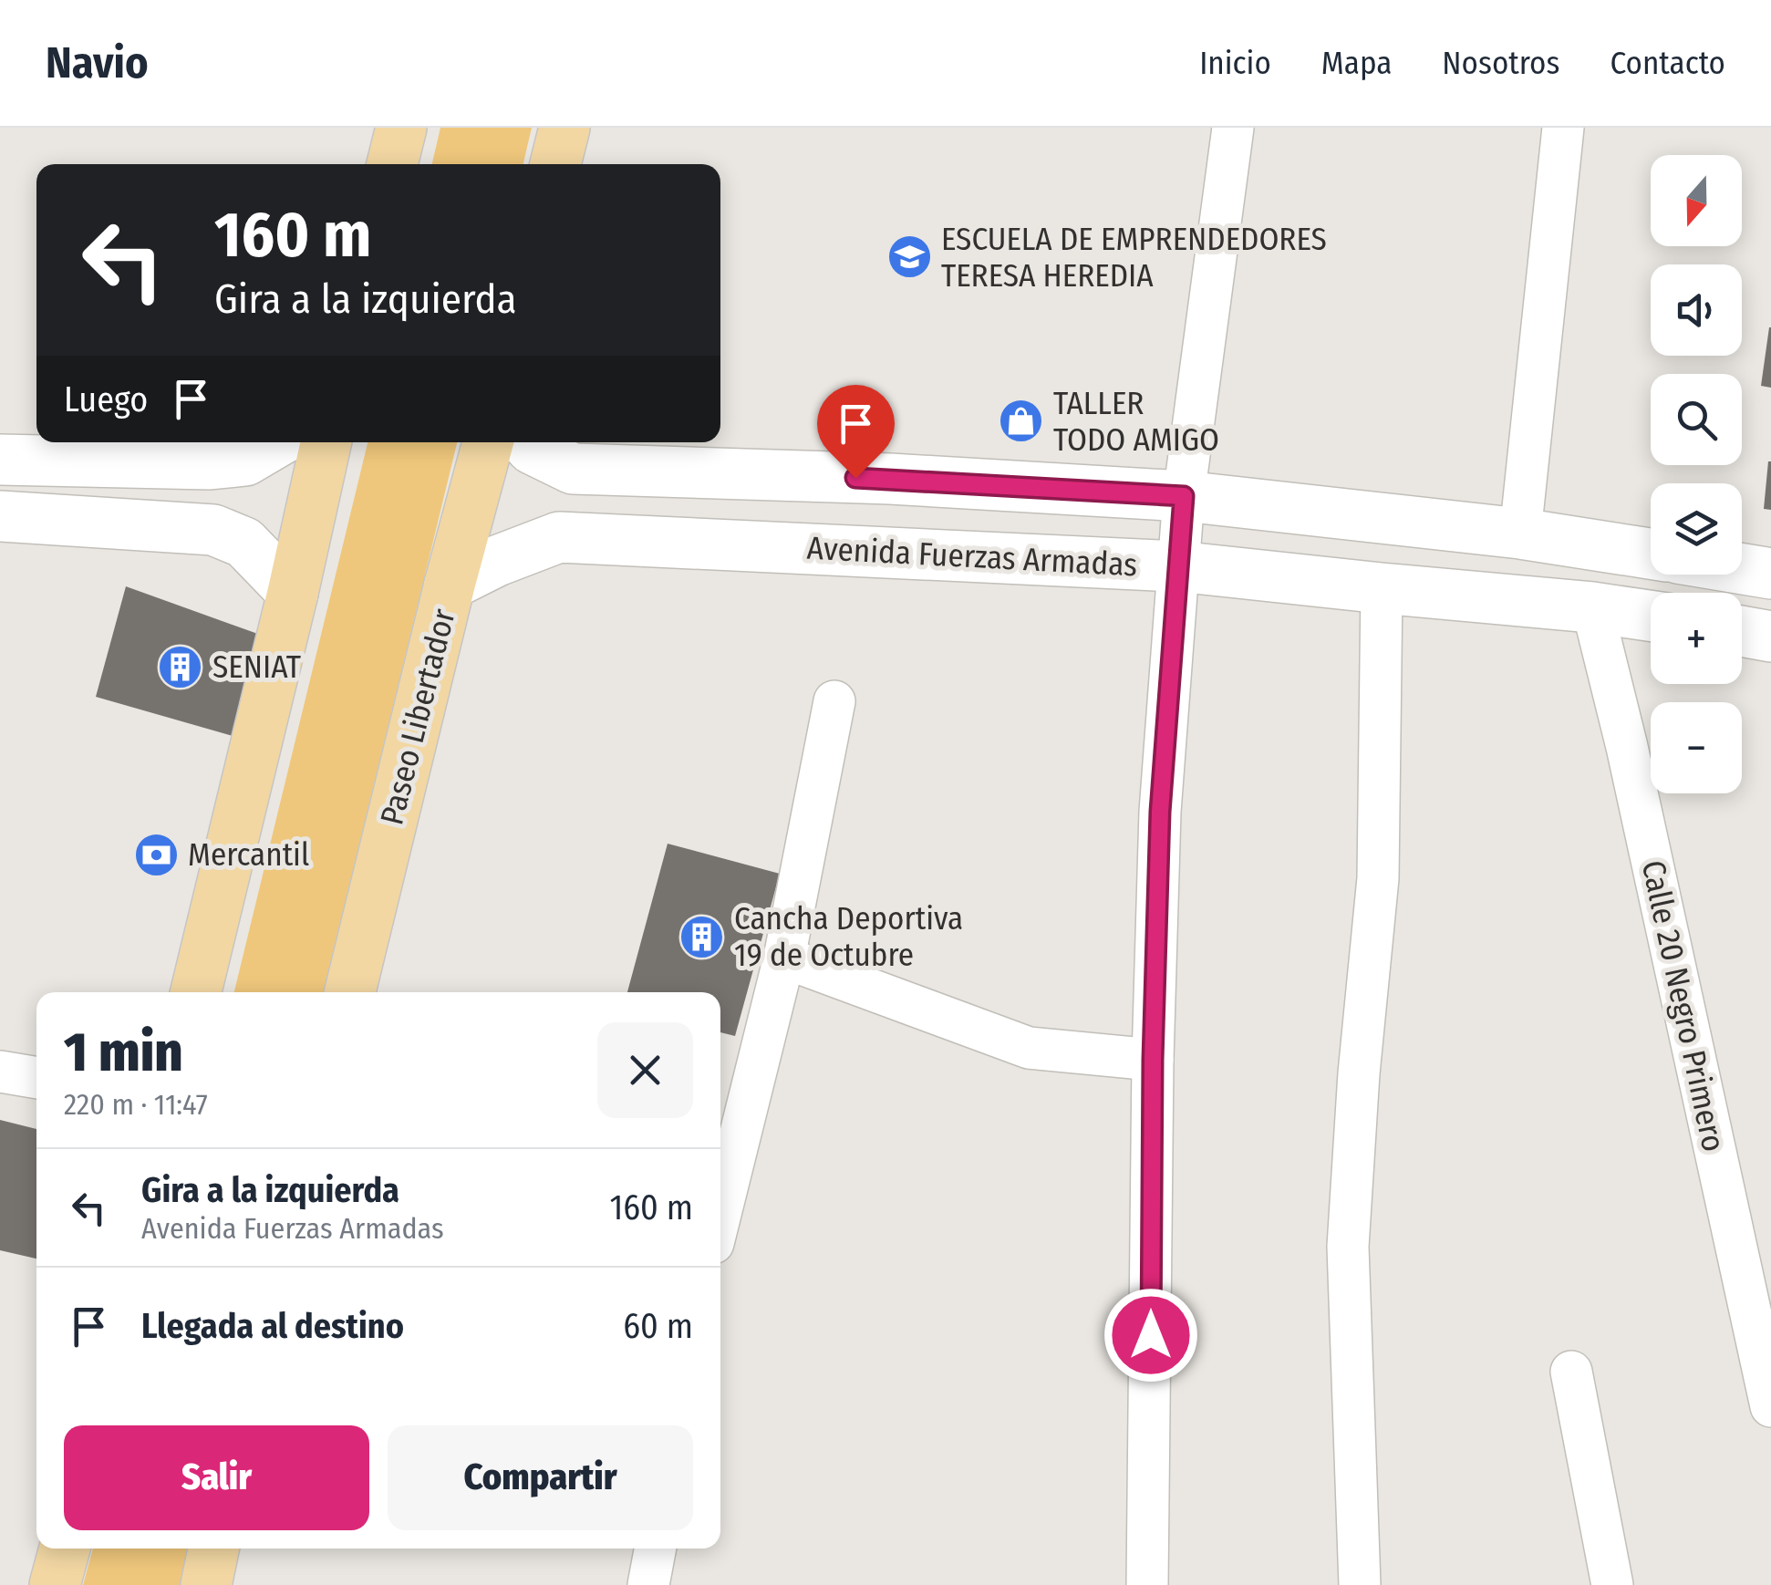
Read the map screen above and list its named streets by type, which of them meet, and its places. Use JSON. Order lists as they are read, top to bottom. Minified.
{"streets":{"main road":["Paseo Libertador"],"street":["Avenida Fuerzas Armadas","Calle 20 Negro Primero"]},"crossings":[["Avenida Fuerzas Armadas","Paseo Libertador"],["Avenida Fuerzas Armadas","Calle 20 Negro Primero"]],"places":{"school or university":["ESCUELA DE EMPRENDEDORES TERESA HEREDIA"],"shop":["TALLER TODO AMIGO"],"building":["SENIAT","Cancha Deportiva 19 de Octubre"],"bank":["Mercantil"]},"north":"bottom","page":{"header":"Navio","nav":["Inicio","Mapa","Nosotros","Contacto"],"map_buttons":["+","−"],"turn":["160 m","Gira a la izquierda"],"then":"Luego","heading":["1 min","220 m · 11:47"],"list":[{"name":"Gira a la izquierda","note":"Avenida Fuerzas Armadas","value":"160 m"},{"name":"Llegada al destino","value":"60 m"}],"buttons":["Salir","Compartir"]}}
